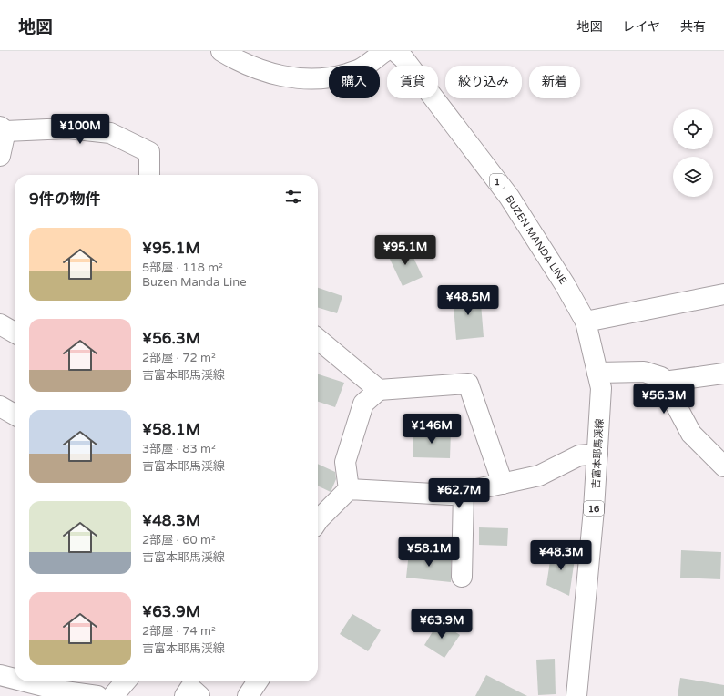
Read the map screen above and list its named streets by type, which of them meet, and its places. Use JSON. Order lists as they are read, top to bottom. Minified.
{"streets":{"street":["1","BUZEN MANDA LINE","吉富本耶馬渓線","16"]},"crossings":[["BUZEN MANDA LINE","吉富本耶馬渓線"]],"page":{"header":"地図","nav":["地図","レイヤ","共有"],"chip":["購入","賃貸","絞り込み","新着"],"price":["¥100M","¥95.1M","¥48.5M","¥56.3M","¥146M","¥62.7M","¥58.1M","¥48.3M","¥63.9M"],"heading":"9件の物件","list":[{"name":"¥95.1M","note":"5部屋 · 118 m² · Buzen Manda Line"},{"name":"¥56.3M","note":"2部屋 · 72 m² · 吉富本耶馬渓線"},{"name":"¥58.1M","note":"3部屋 · 83 m² · 吉富本耶馬渓線"},{"name":"¥48.3M","note":"2部屋 · 60 m² · 吉富本耶馬渓線"},{"name":"¥63.9M","note":"2部屋 · 74 m² · 吉富本耶馬渓線"}]}}
